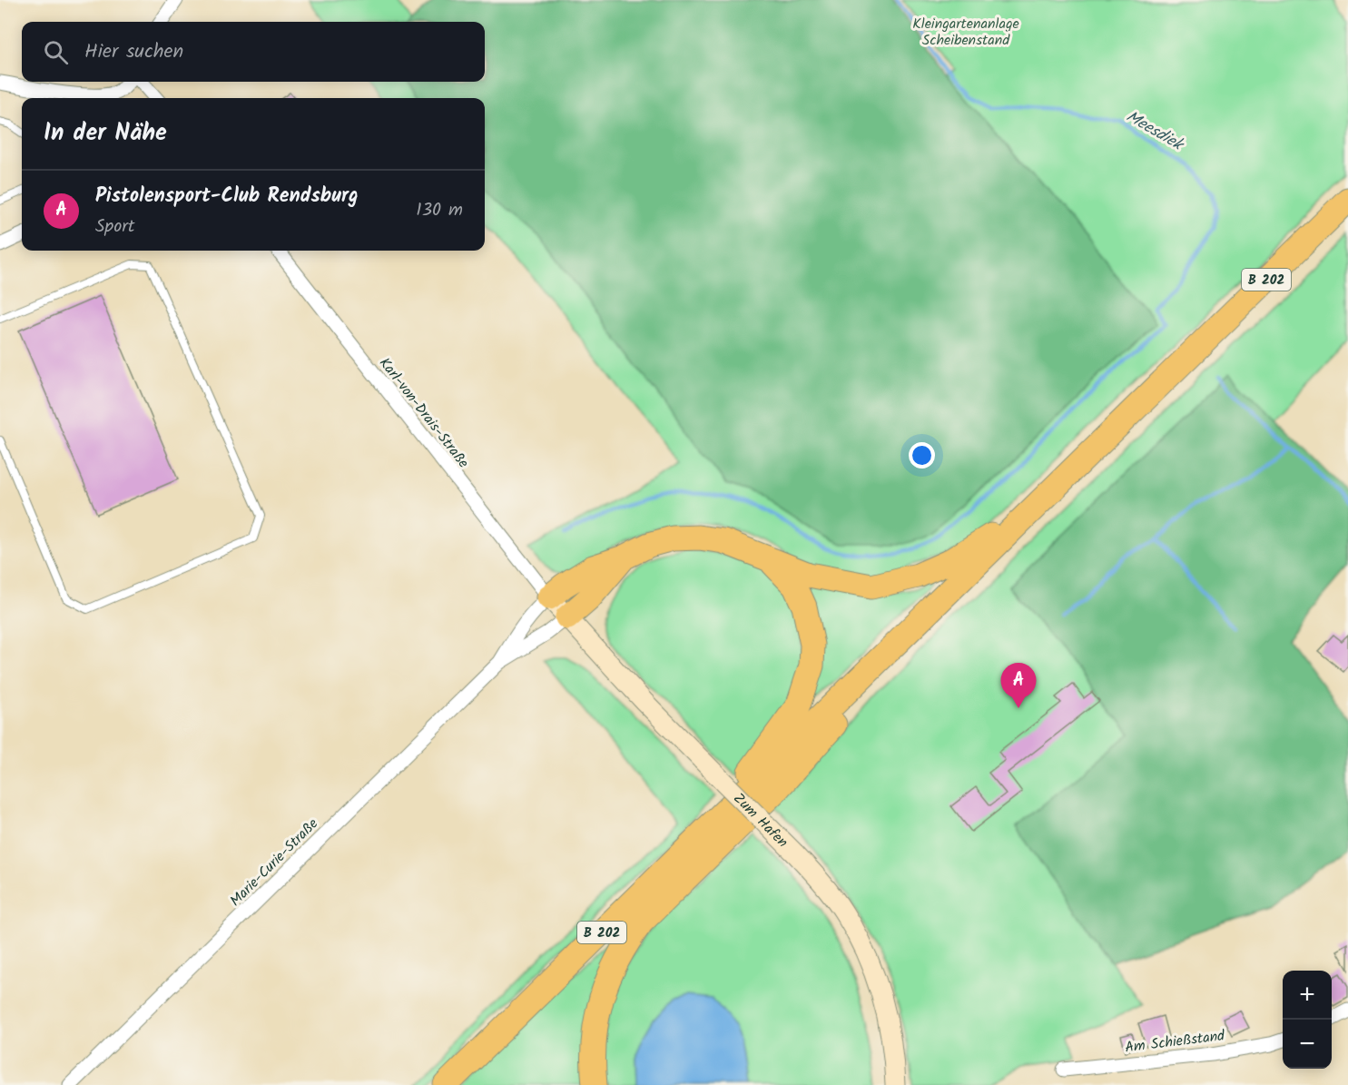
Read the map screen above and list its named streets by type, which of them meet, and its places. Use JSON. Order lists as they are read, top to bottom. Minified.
{"streets":{"highway":["B 202"],"main road":["Zum Hafen"],"street":["Karl-von-Drais-Straße","Marie-Curie-Straße","Am Schießstand"]},"crossings":[["Karl-von-Drais-Straße","Zum Hafen"],["Karl-von-Drais-Straße","Marie-Curie-Straße"],["Zum Hafen","Marie-Curie-Straße"]],"water":["Meesdiek"],"parks":["Kleingartenanlage Scheibenstand"],"page":{"search":"Hier suchen","heading":"In der Nähe","list":[{"mark":"A","name":"Pistolensport-Club Rendsburg","note":"Sport","value":"130 m"}],"pins":"A","map_buttons":["+","−"]}}
